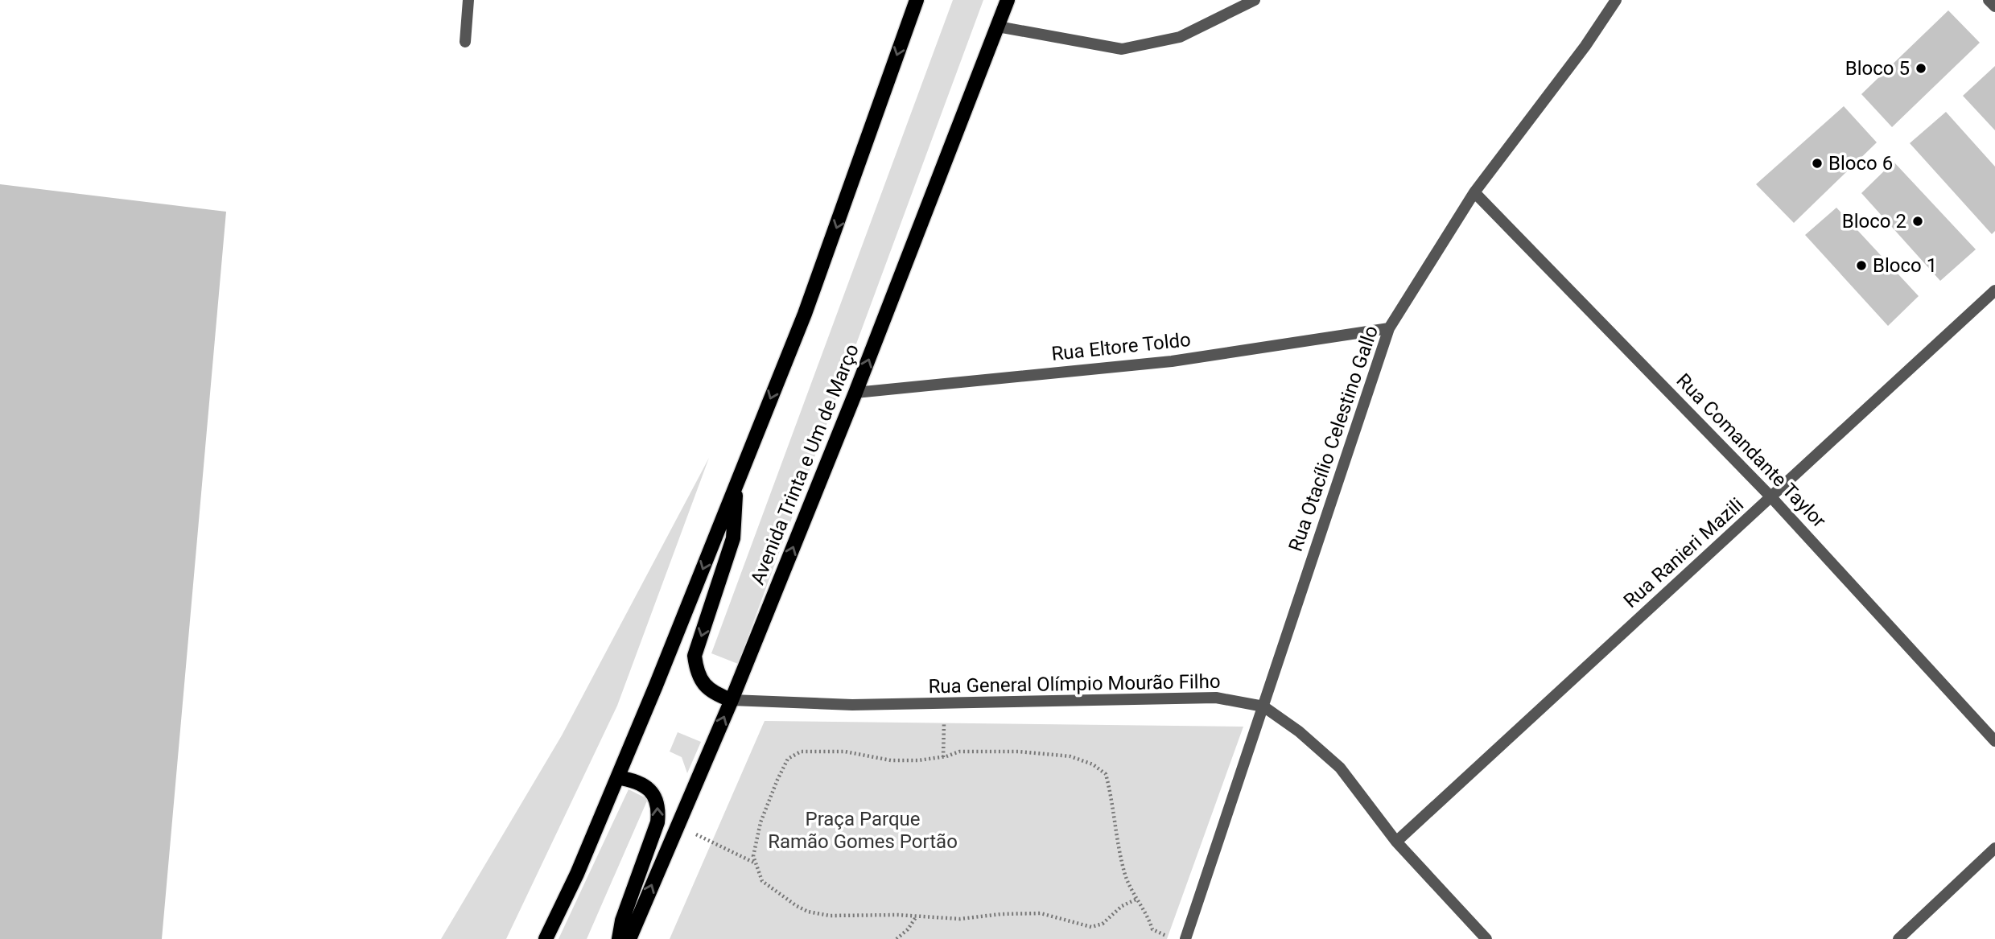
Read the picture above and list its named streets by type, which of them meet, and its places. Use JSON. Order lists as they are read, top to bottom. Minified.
{"streets":{"main road":["Avenida Trinta e Um de Março"],"street":["Rua Eltore Toldo","Rua Otacílio Celestino Gallo","Rua Comandante Taylor","Rua Ranieri Mazili","Rua General Olímpio Mourão Filho"]},"crossings":[["Rua Eltore Toldo","Rua Otacílio Celestino Gallo"],["Rua Eltore Toldo","Avenida Trinta e Um de Março"],["Rua Otacílio Celestino Gallo","Rua Comandante Taylor"],["Rua Otacílio Celestino Gallo","Rua General Olímpio Mourão Filho"],["Rua Comandante Taylor","Rua Ranieri Mazili"],["Avenida Trinta e Um de Março","Rua General Olímpio Mourão Filho"],["Rua Ranieri Mazili","Rua General Olímpio Mourão Filho"]],"parks":["Praça Parque Ramão Gomes Portão"],"places":["Bloco 5","Bloco 6","Bloco 2","Bloco 1"]}
